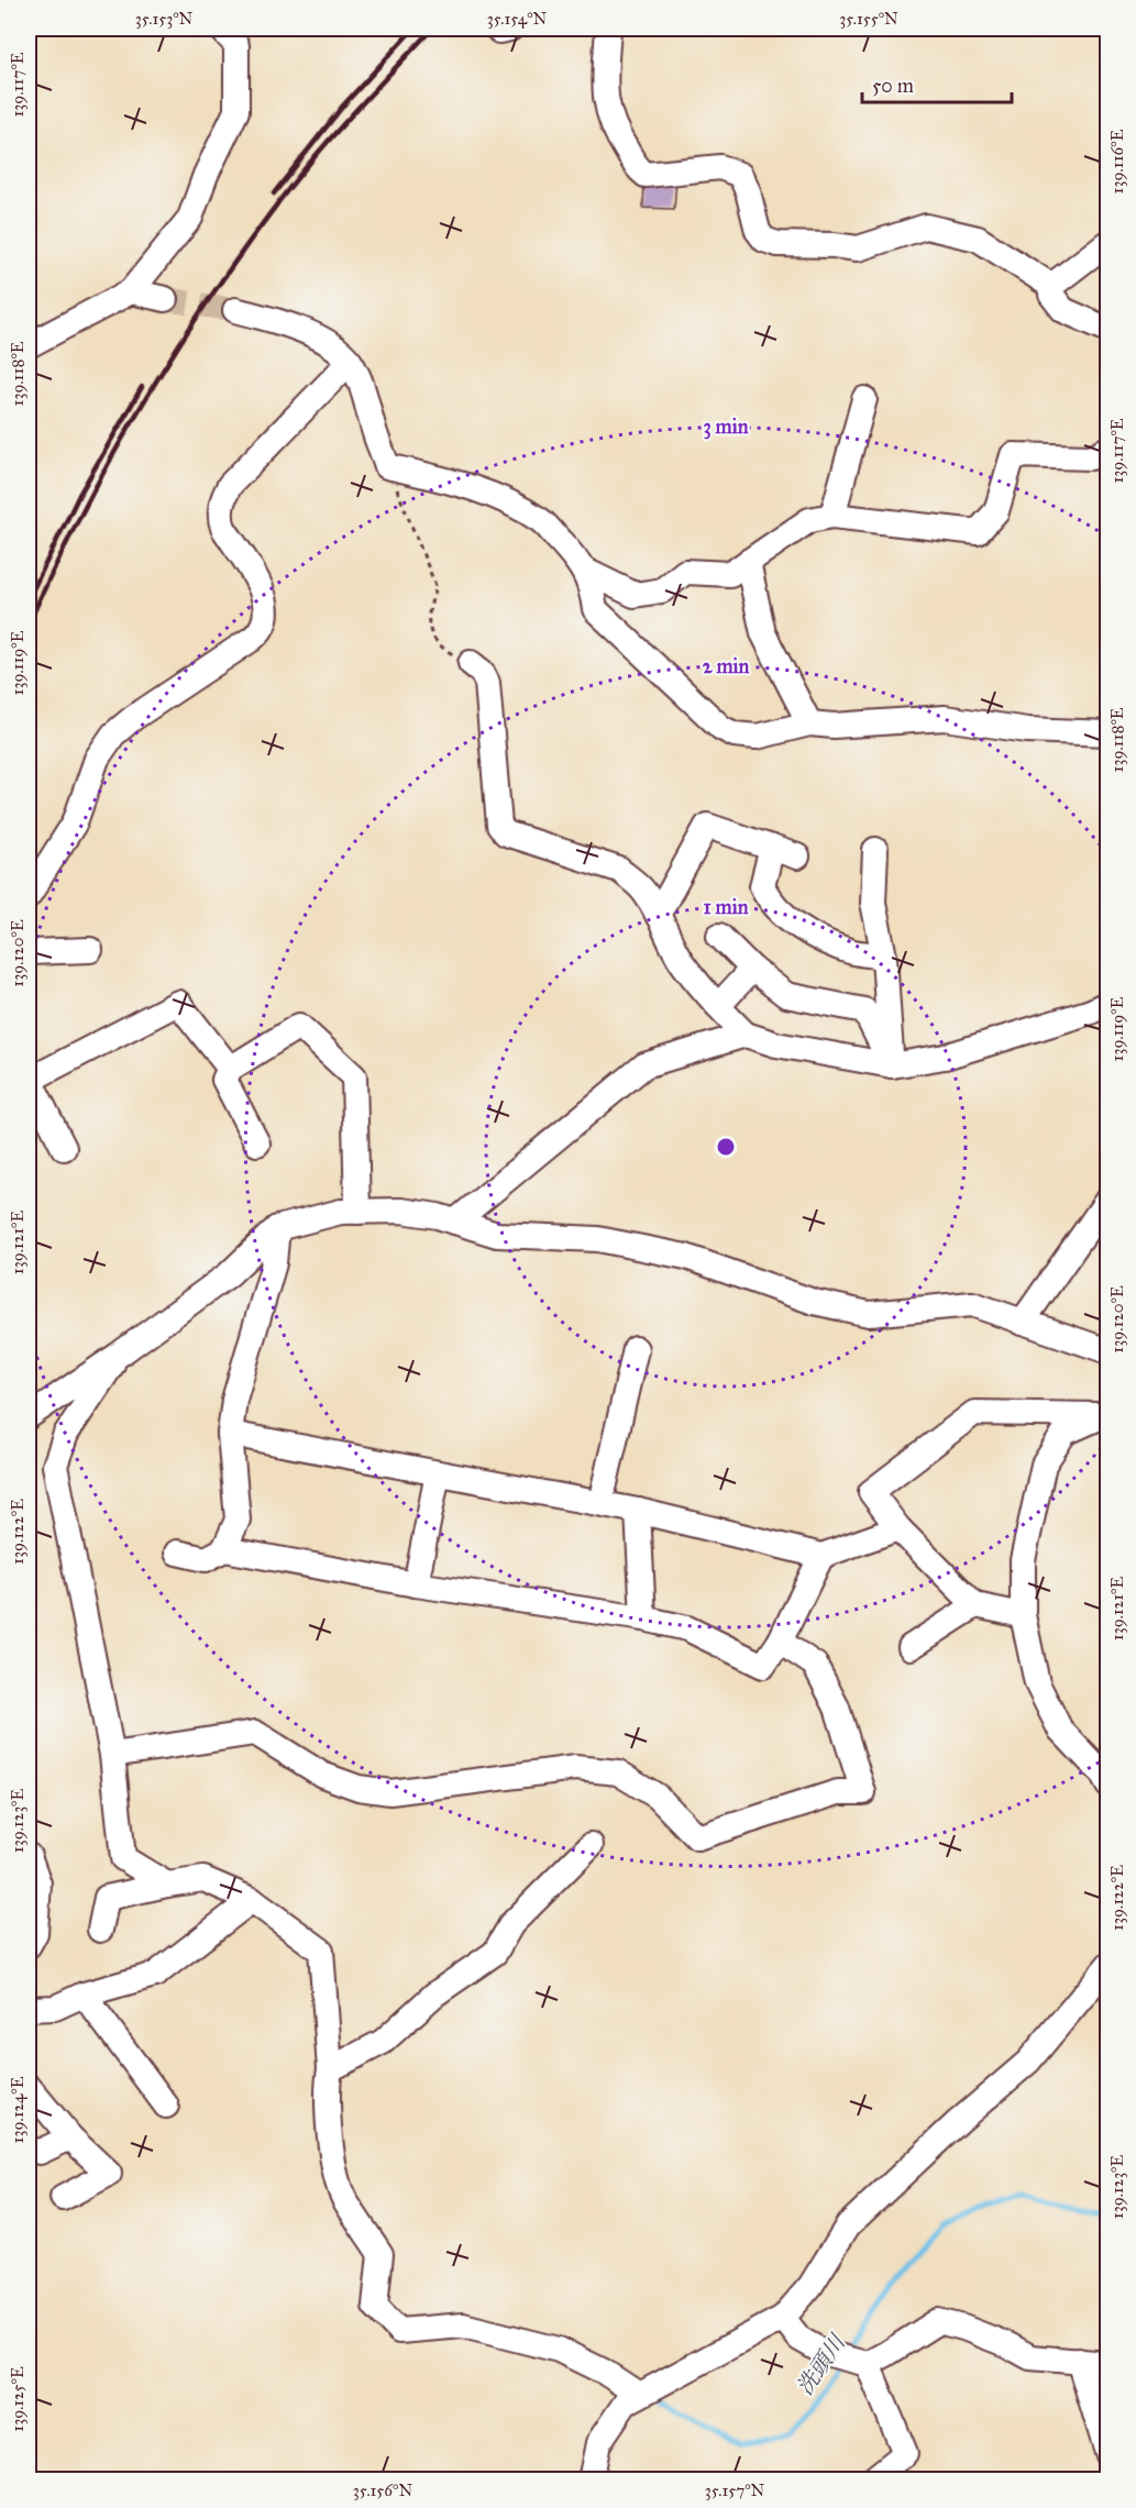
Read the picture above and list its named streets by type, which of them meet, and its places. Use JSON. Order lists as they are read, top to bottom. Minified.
{"water":["洗頭川"],"scale_bar":"50 m","coordinates":["35.153°N","35.154°N","35.155°N","139.117°E","139.116°E","139.118°E","139.119°E","139.120°E","139.121°E","139.122°E","139.123°E","139.124°E","139.125°E","35.156°N","35.157°N"],"rings":["3 min","2 min","1 min"]}
